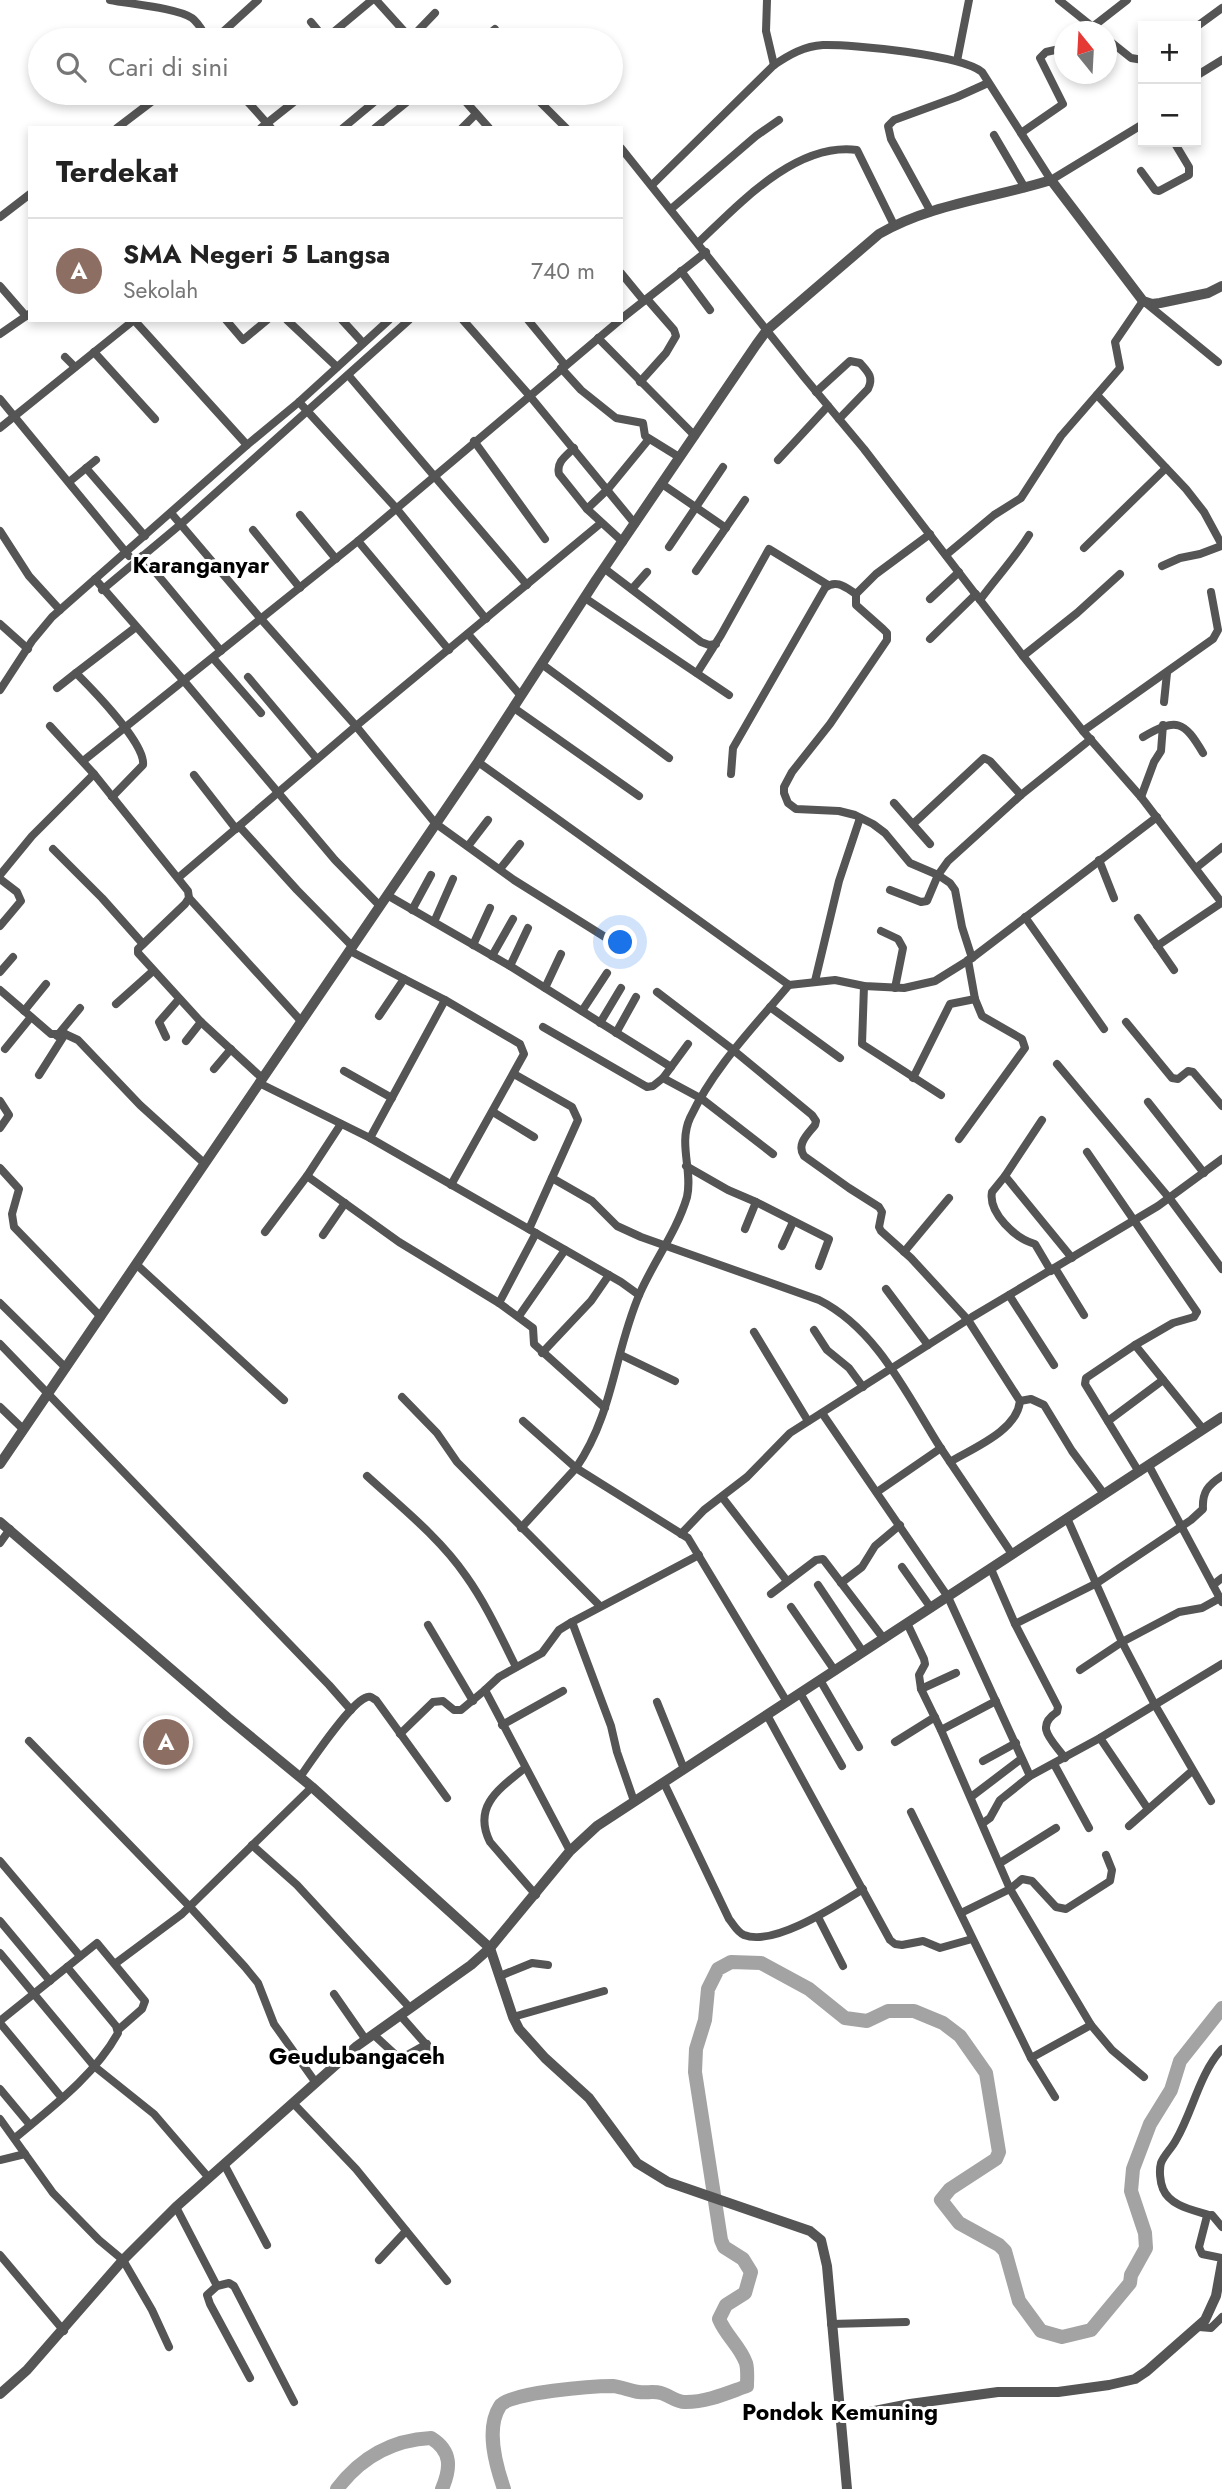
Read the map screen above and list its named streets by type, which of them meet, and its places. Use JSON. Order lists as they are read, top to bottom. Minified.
{"districts":["Karanganyar","Geudubangaceh","Pondok Kemuning"],"north":"top","page":{"map_buttons":["+","−"],"search":"Cari di sini","heading":"Terdekat","list":[{"mark":"A","name":"SMA Negeri 5 Langsa","note":"Sekolah","value":"740 m"}],"pins":"A"}}
